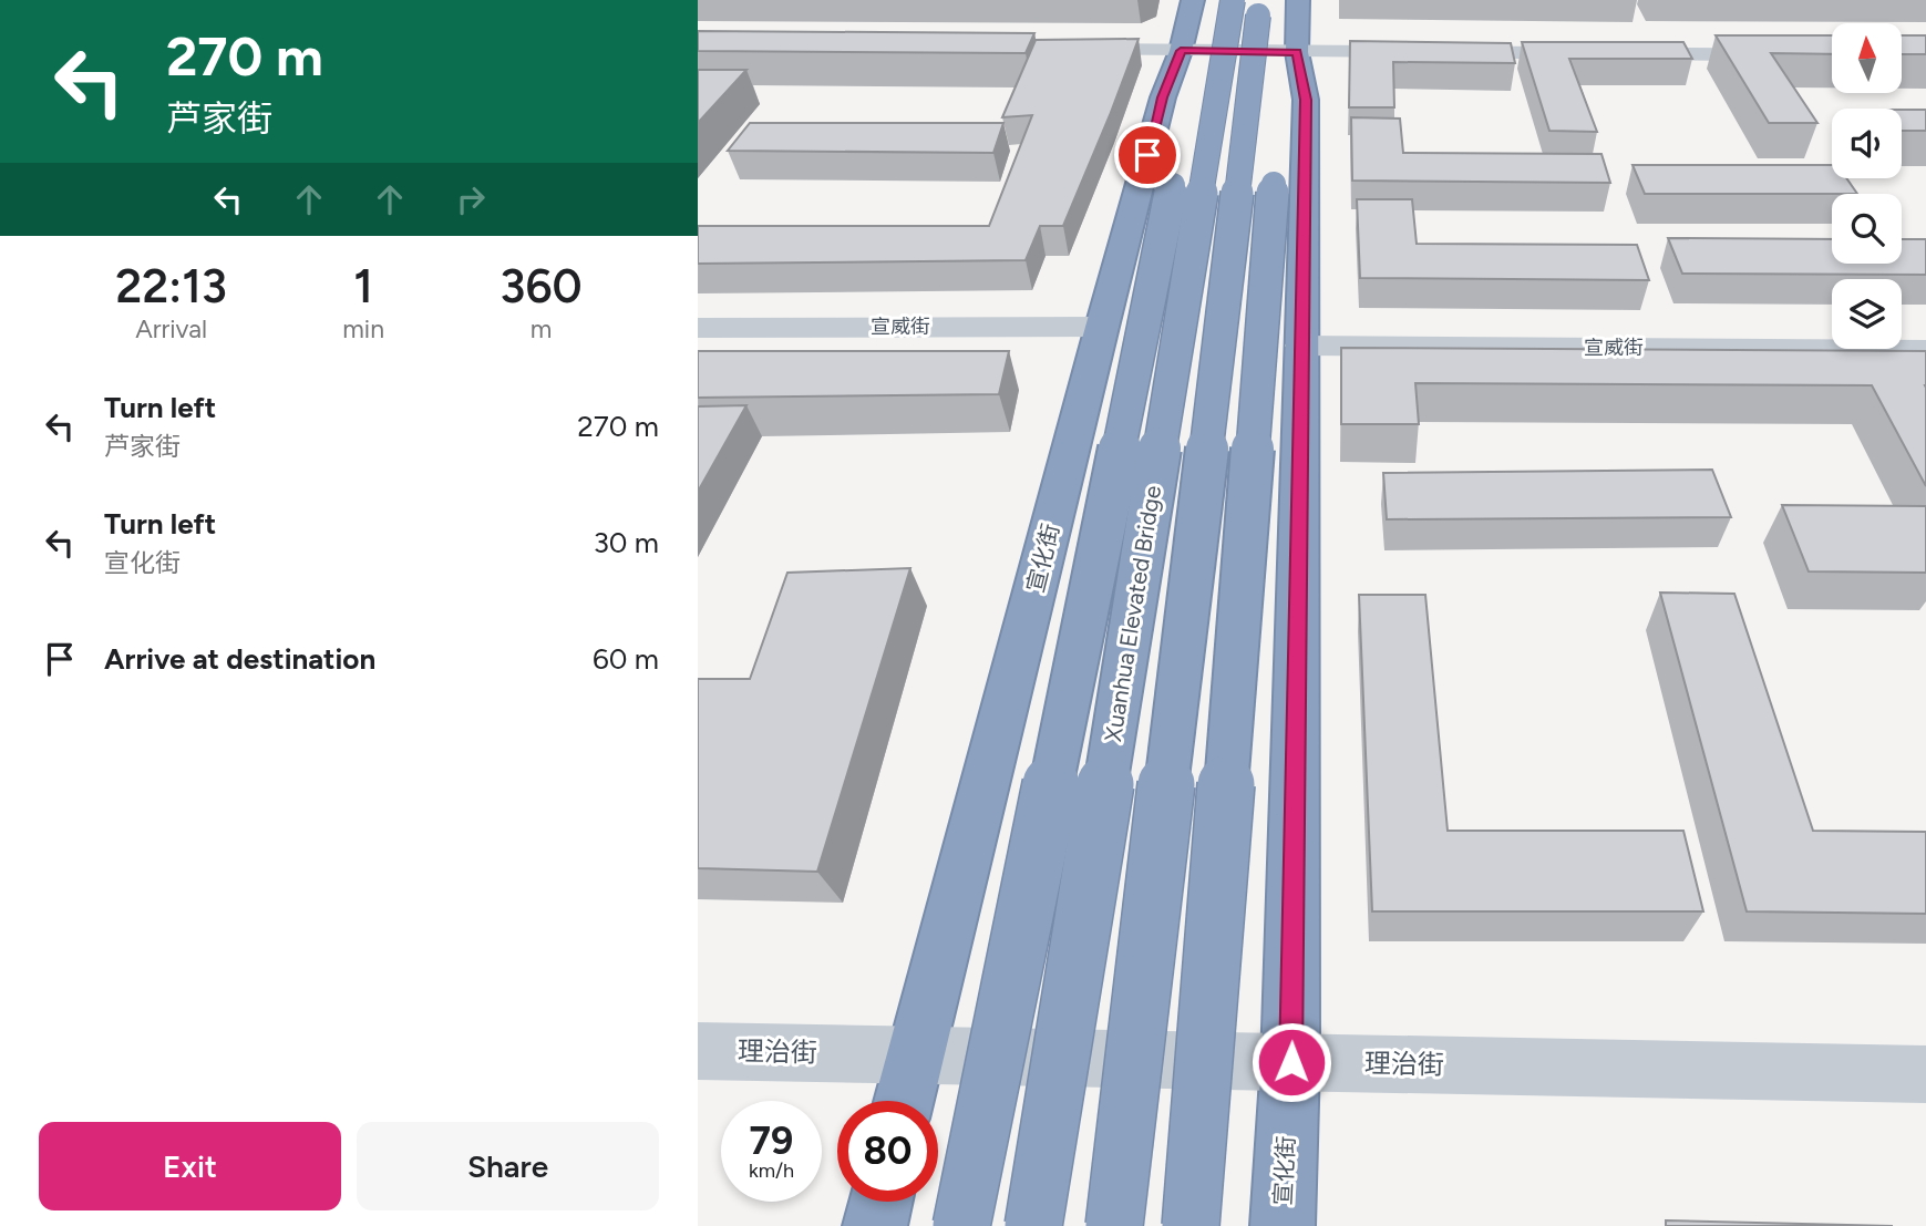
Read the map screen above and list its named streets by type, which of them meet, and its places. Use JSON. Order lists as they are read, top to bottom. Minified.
{"streets":{"highway":["宣化街","Xuanhua Elevated Bridge"],"street":["宣威街","理治街"]},"crossings":[["宣威街","宣化街"],["宣化街","理治街"]],"north":"top","page":{"turn":["270 m","芦家街"],"eta":["22:13","Arrival","1","min","360","m"],"list":[{"name":"Turn left","note":"芦家街","value":"270 m"},{"name":"Turn left","note":"宣化街","value":"30 m"},{"name":"Arrive at destination","value":"60 m"}],"speed":"79 km/h","limit":"80","buttons":["Exit","Share"]}}
